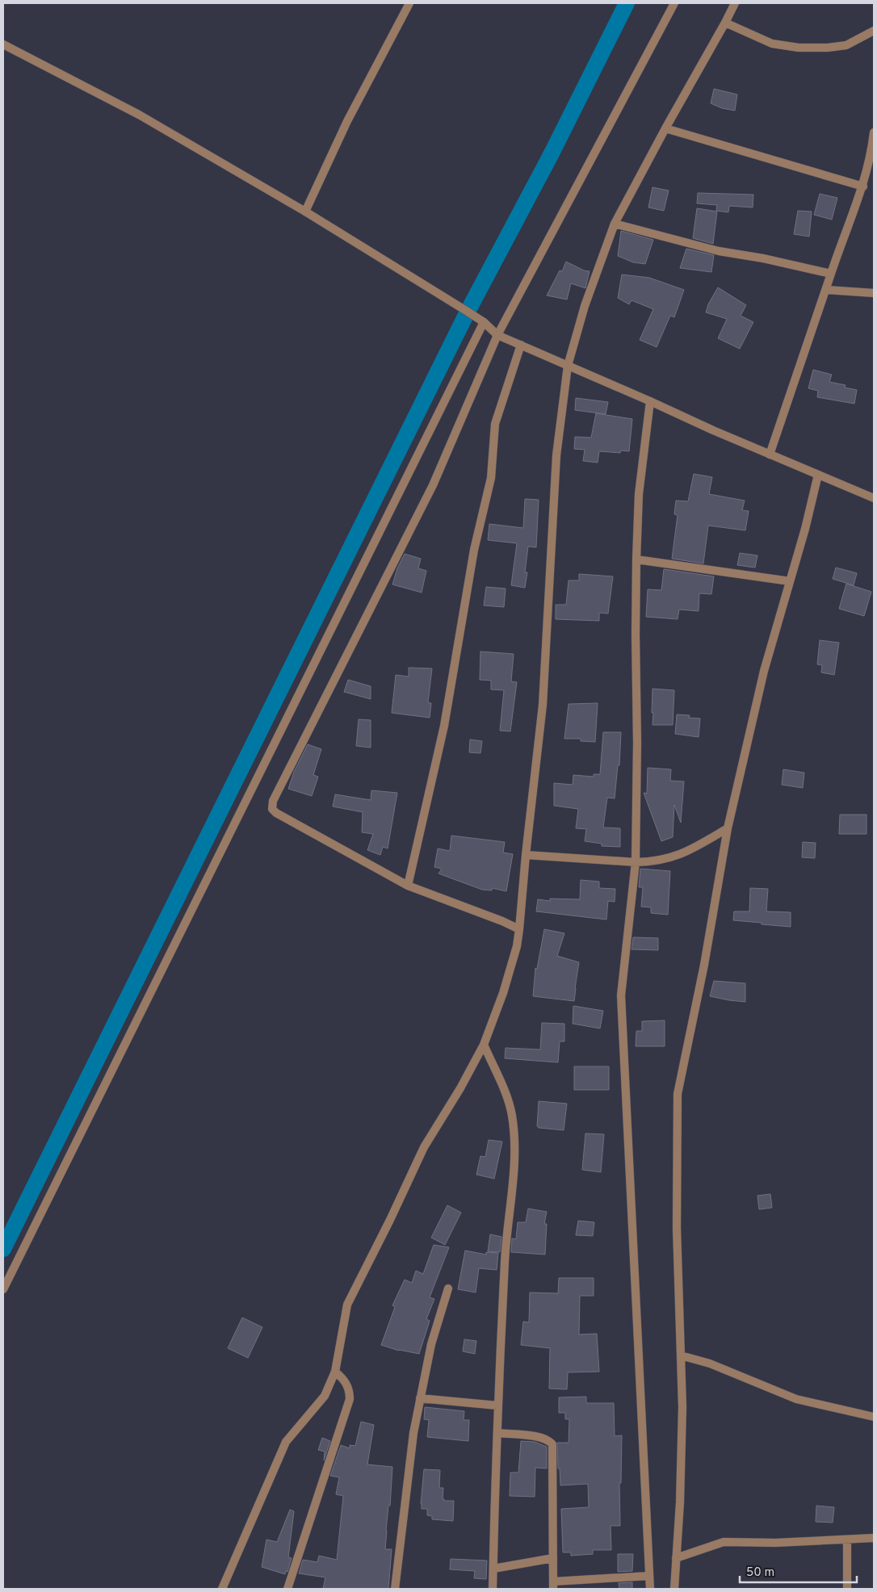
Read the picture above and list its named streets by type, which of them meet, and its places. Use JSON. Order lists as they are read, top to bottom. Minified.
{"scale_bar":"50 m"}
